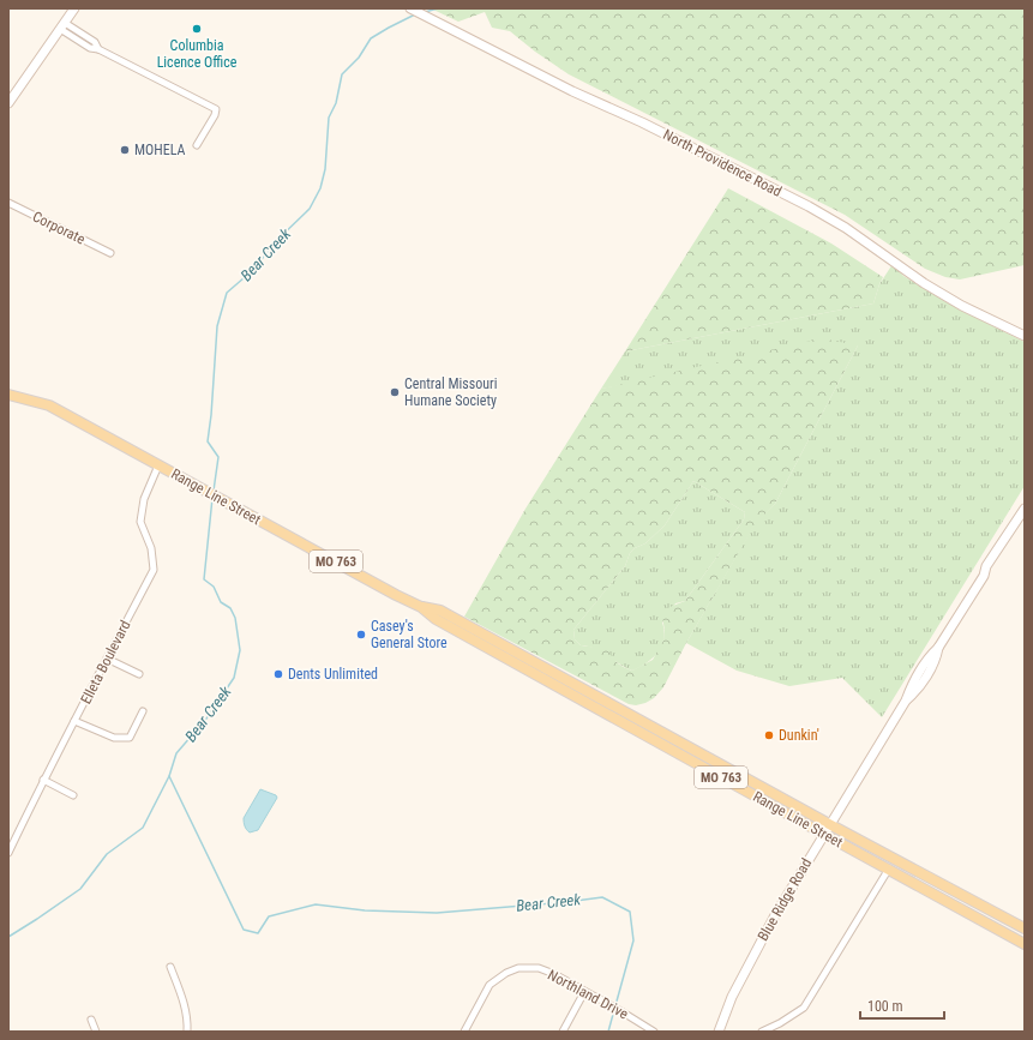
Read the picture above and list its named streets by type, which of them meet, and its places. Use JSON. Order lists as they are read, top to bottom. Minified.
{"streets":{"main road":["Range Line Street","MO 763"],"street":["North Providence Road","Corporate","Elleta Boulevard","Blue Ridge Road","Northland Drive"]},"crossings":[["Range Line Street","Elleta Boulevard"],["Range Line Street","Blue Ridge Road"]],"water":["Bear Creek"],"places":["Columbia Licence Office","MOHELA","Central Missouri Humane Society","Casey's General Store","Dents Unlimited","Dunkin'"],"scale_bar":"100 m"}
